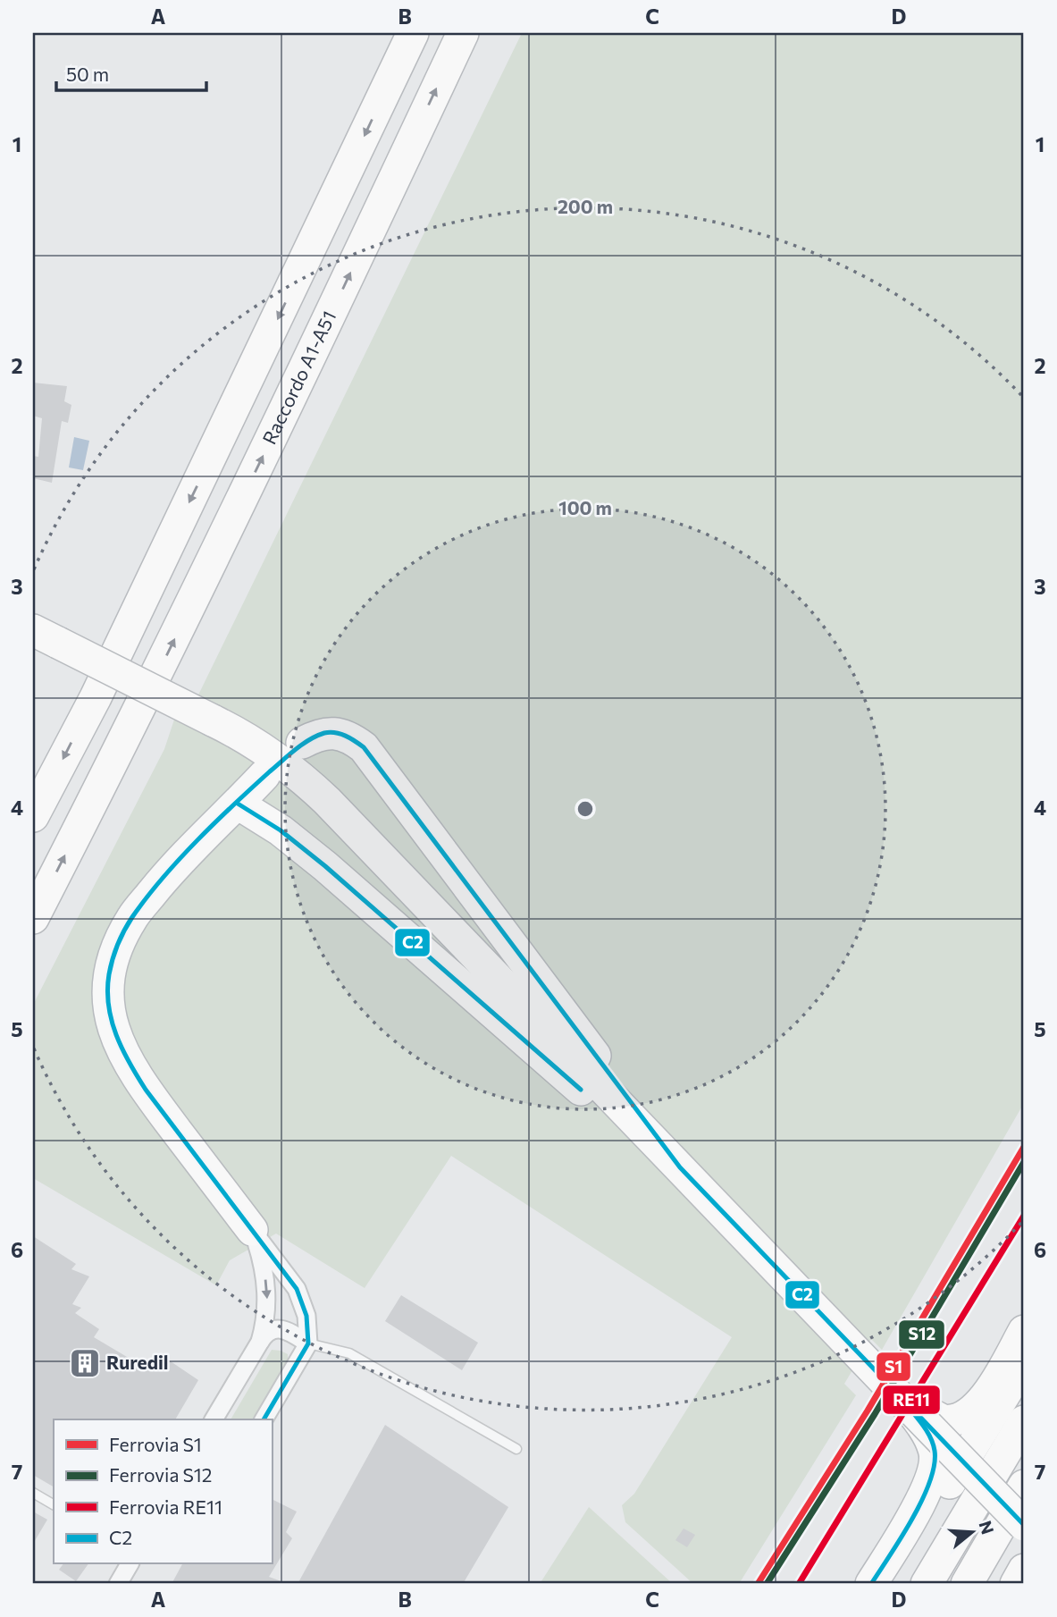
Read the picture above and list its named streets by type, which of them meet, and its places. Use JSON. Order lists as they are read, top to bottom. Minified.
{"streets":{"highway":["Raccordo A1-A51"]},"places":{"building":["Ruredil"]},"lines":["transit line C2","rail line S1","rail line S12","rail line RE11"],"legend":["Ferrovia S1","Ferrovia S12","Ferrovia RE11","C2"],"scale_bar":"50 m","north":"right","grid":{"columns":["A","B","C","D"],"rows":["1","2","3","4","5","6","7"]},"rings":["200 m","100 m"]}
